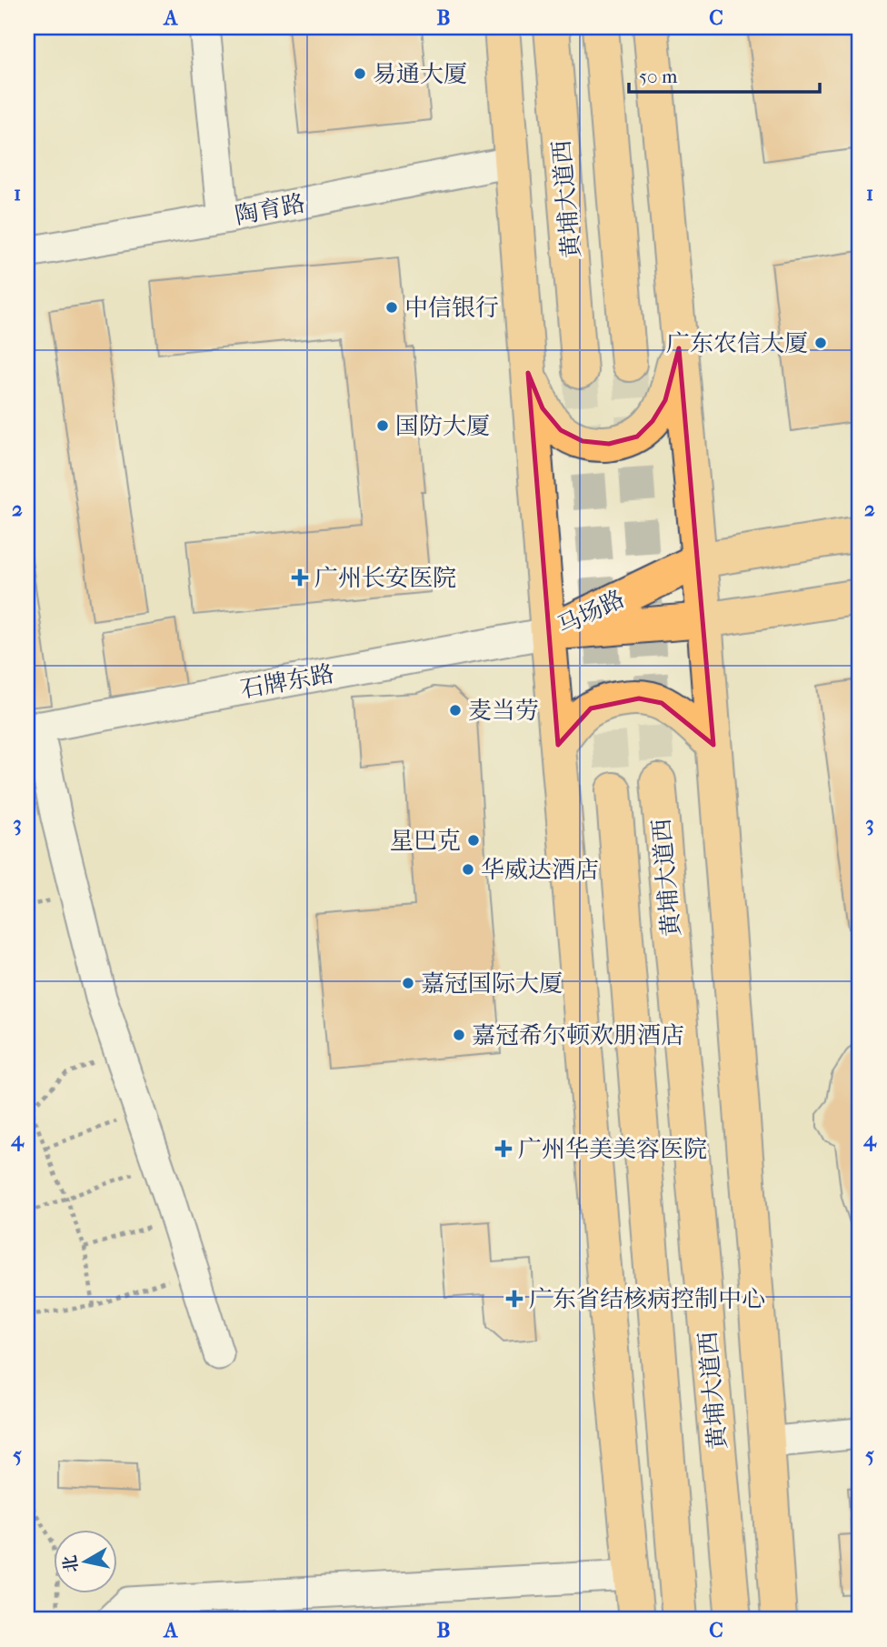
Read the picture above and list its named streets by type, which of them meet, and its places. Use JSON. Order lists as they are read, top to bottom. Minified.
{"streets":{"main road":["黄埔大道西","马场路"],"street":["陶育路","石牌东路"]},"crossings":[["马场路","石牌东路"]],"places":{"other":["易通大厦","中信银行","广东农信大厦","国防大厦","麦当劳","星巴克","华威达酒店","嘉冠国际大厦","嘉冠希尔顿欢朋酒店"],"health":["广州长安医院","广州华美美容医院","广东省结核病控制中心"]},"scale_bar":"50 m","north":"left","grid":{"columns":["A","B","C"],"rows":["1","2","3","4","5"]}}
